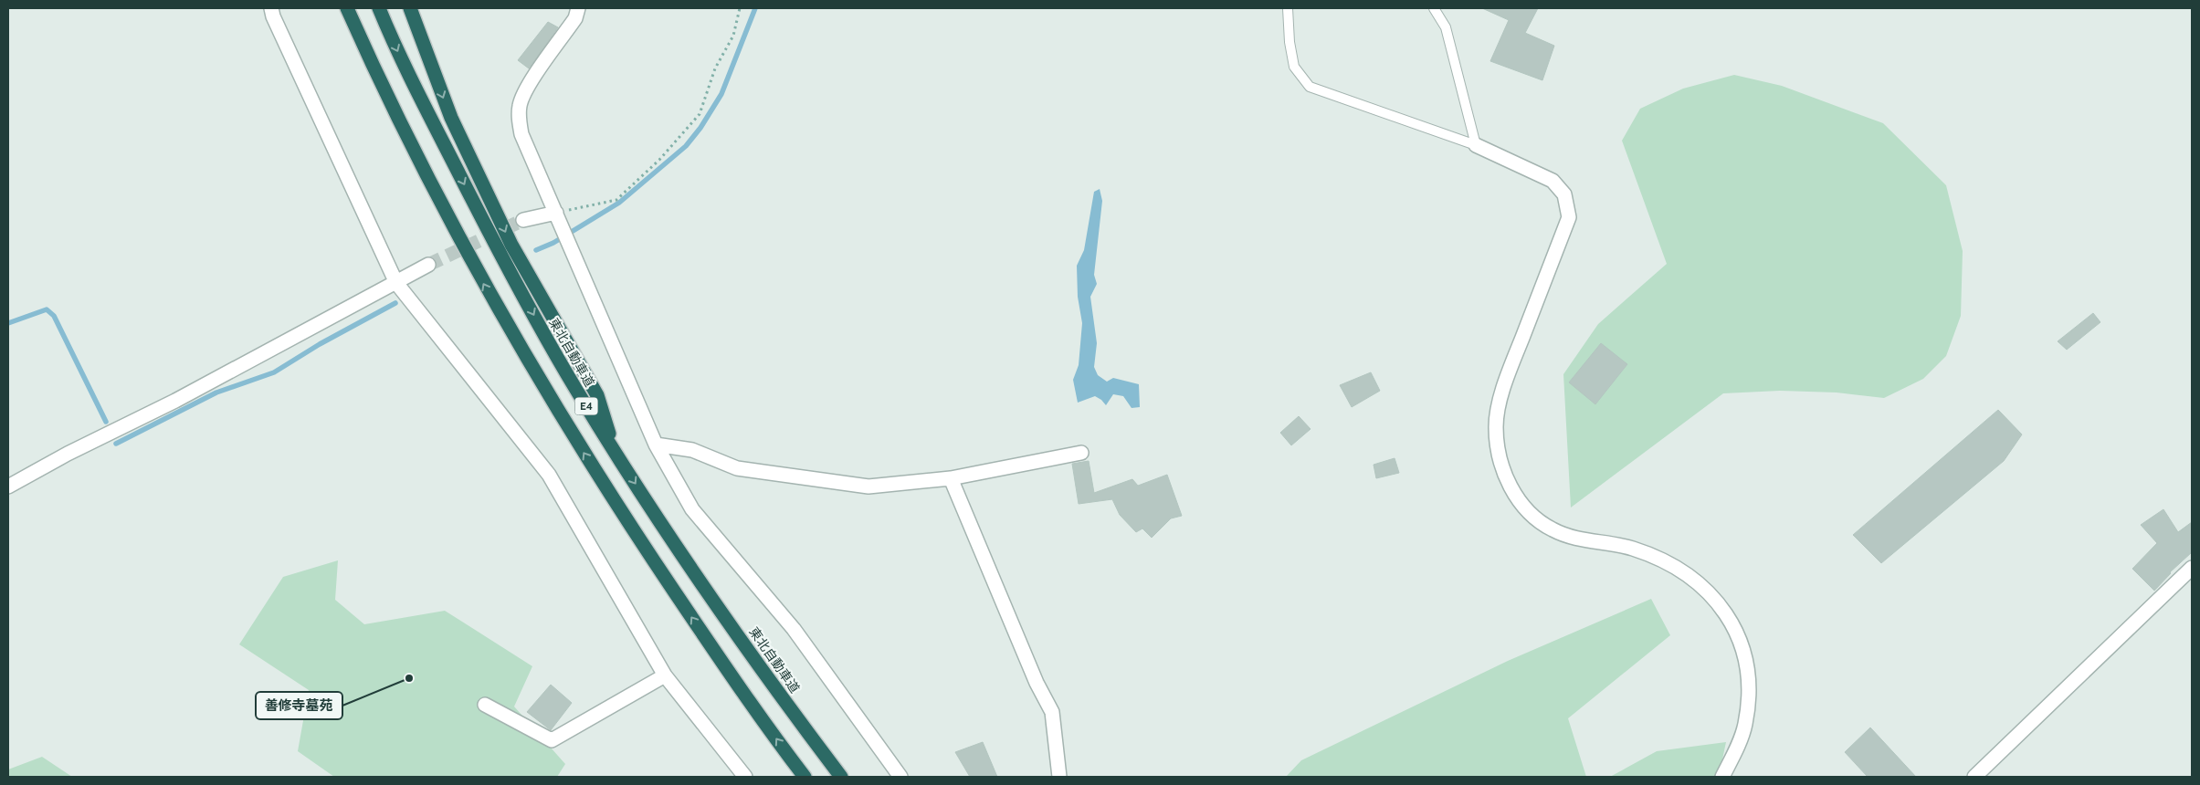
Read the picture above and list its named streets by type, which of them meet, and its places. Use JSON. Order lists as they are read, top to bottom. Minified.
{"streets":{"highway":["東北自動車道","E4"]},"places":["善修寺墓苑"]}
